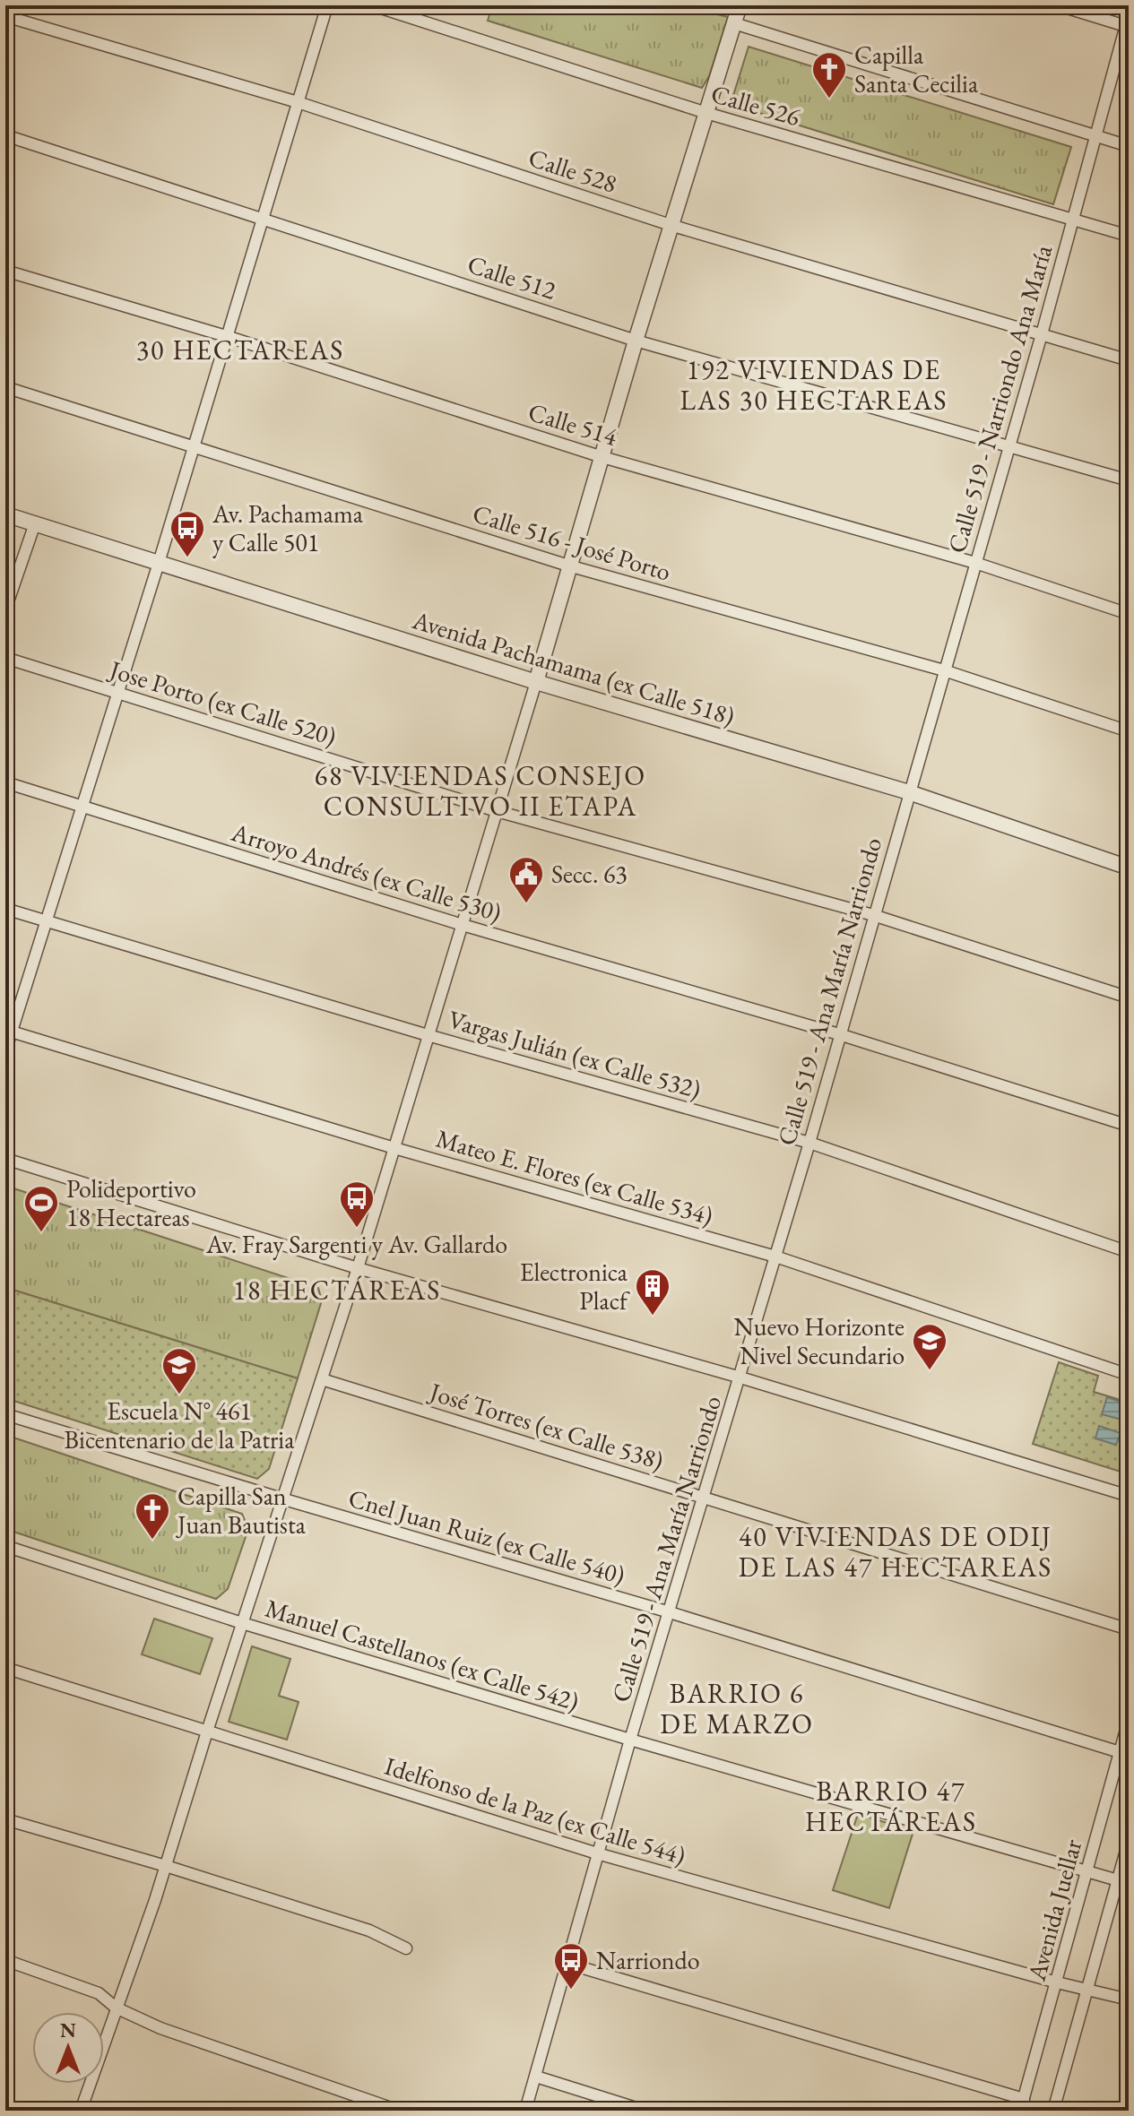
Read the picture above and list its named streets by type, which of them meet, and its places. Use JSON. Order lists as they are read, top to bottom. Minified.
{"streets":{"street":["Calle 526","Calle 528","Calle 512","Calle 519 - Narriondo Ana María","Calle 514","Calle 516 - José Porto","Avenida Pachamama (ex Calle 518)","Jose Porto (ex Calle 520)","Arroyo Andrés (ex Calle 530)","Calle 519 - Ana María Narriondo","Vargas Julián (ex Calle 532)","Mateo E. Flores (ex Calle 534)","José Torres (ex Calle 538)","Cnel Juan Ruiz (ex Calle 540)","Manuel Castellanos (ex Calle 542)","Idelfonso de la Paz (ex Calle 544)","Avenida Juellar"]},"crossings":[["Calle 526","Calle 519 - Narriondo Ana María"],["Calle 528","Calle 519 - Narriondo Ana María"],["Calle 512","Calle 519 - Narriondo Ana María"],["Calle 519 - Narriondo Ana María","Calle 514"],["Calle 519 - Narriondo Ana María","Calle 516 - José Porto"],["Calle 519 - Narriondo Ana María","Avenida Pachamama (ex Calle 518)"],["Calle 519 - Narriondo Ana María","Calle 519 - Ana María Narriondo"],["Avenida Pachamama (ex Calle 518)","Calle 519 - Ana María Narriondo"],["Jose Porto (ex Calle 520)","Calle 519 - Ana María Narriondo"],["Arroyo Andrés (ex Calle 530)","Calle 519 - Ana María Narriondo"],["Calle 519 - Ana María Narriondo","Vargas Julián (ex Calle 532)"],["Calle 519 - Ana María Narriondo","Mateo E. Flores (ex Calle 534)"],["Calle 519 - Ana María Narriondo","José Torres (ex Calle 538)"],["Calle 519 - Ana María Narriondo","Cnel Juan Ruiz (ex Calle 540)"],["Calle 519 - Ana María Narriondo","Manuel Castellanos (ex Calle 542)"],["Calle 519 - Ana María Narriondo","Idelfonso de la Paz (ex Calle 544)"],["Cnel Juan Ruiz (ex Calle 540)","Avenida Juellar"],["Manuel Castellanos (ex Calle 542)","Avenida Juellar"],["Idelfonso de la Paz (ex Calle 544)","Avenida Juellar"]],"districts":["30 HECTAREAS","192 VIVIENDAS DE LAS 30 HECTAREAS","68 VIVIENDAS CONSEJO CONSULTIVO II ETAPA","18 HECTÁREAS","40 VIVIENDAS DE ODIJ DE LAS 47 HECTAREAS","BARRIO 6 DE MARZO","BARRIO 47 HECTÁREAS"],"places":{"church":["Capilla Santa Cecilia","Capilla San Juan Bautista"],"bus stop":["Av. Pachamama y Calle 501","Av. Fray Sargenti y Av. Gallardo","Narriondo"],"public building":["Secc. 63"],"sports":["Polideportivo 18 Hectareas"],"building":["Electronica Placf"],"school or university":["Nuevo Horizonte Nivel Secundario","Escuela N° 461 Bicentenario de la Patria"]},"north":"top"}
